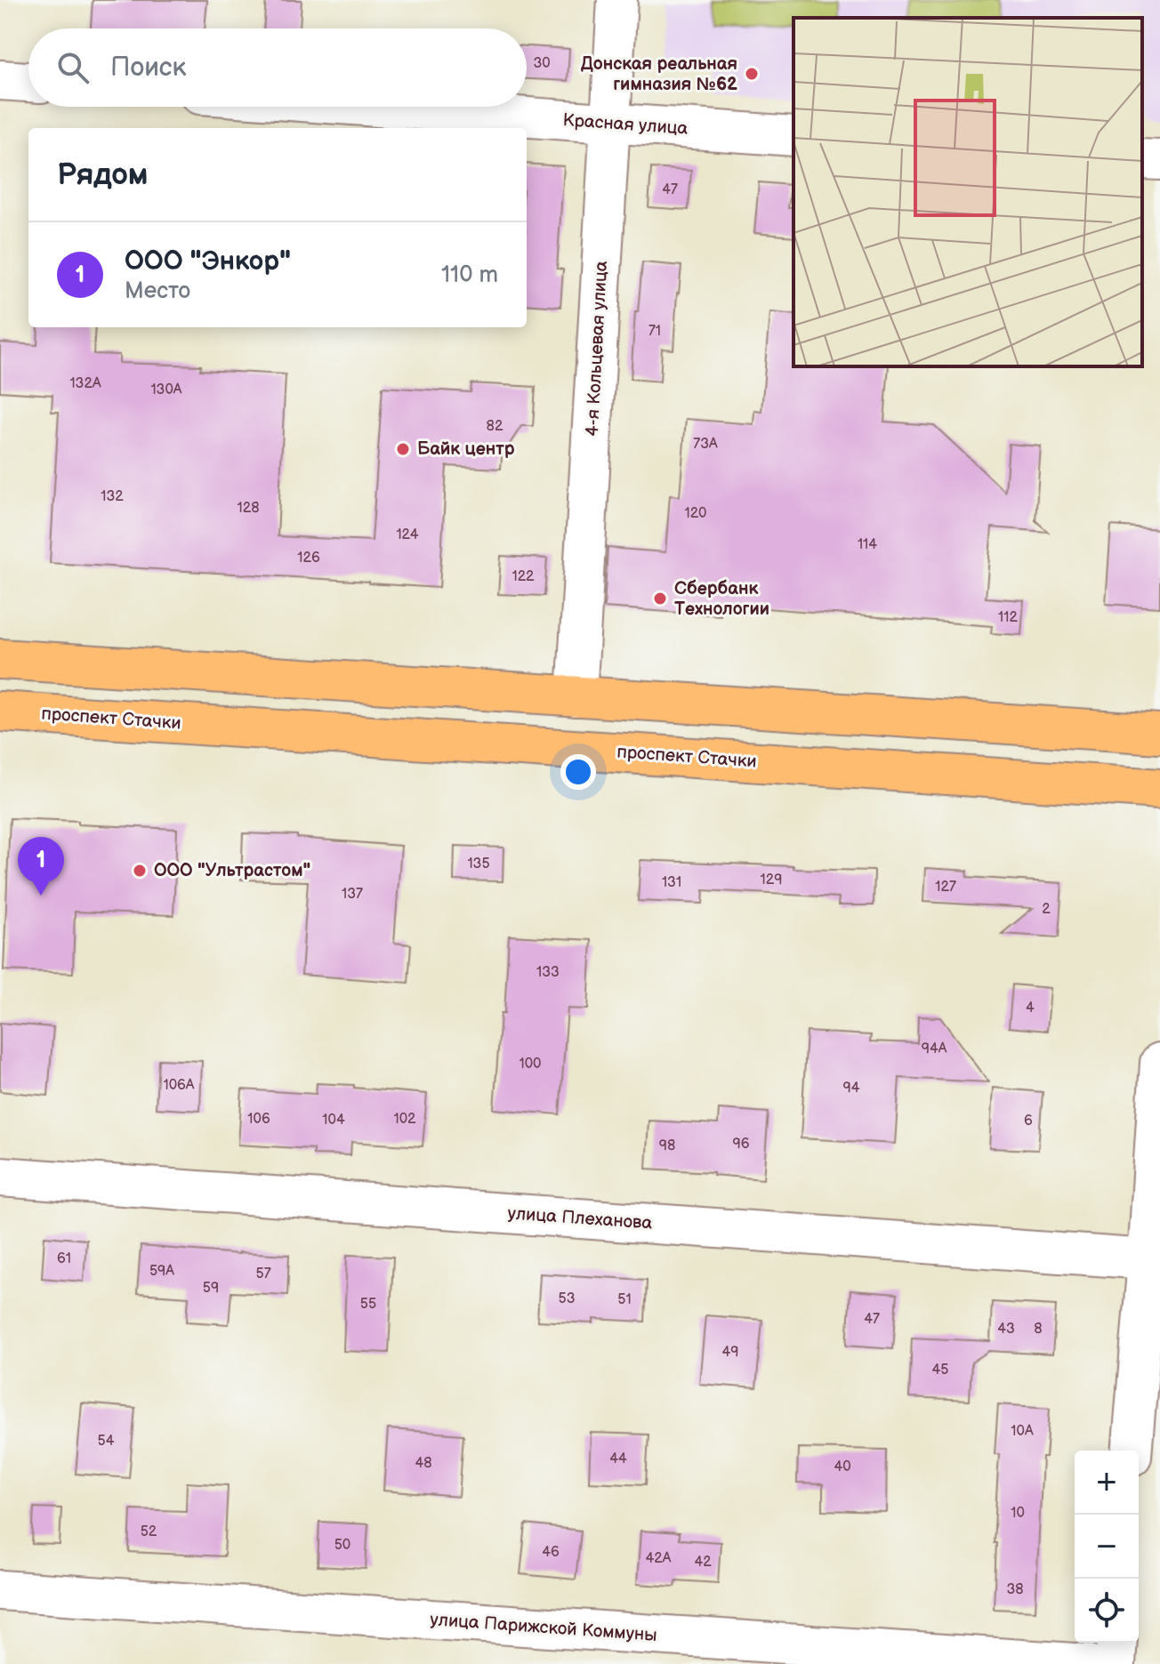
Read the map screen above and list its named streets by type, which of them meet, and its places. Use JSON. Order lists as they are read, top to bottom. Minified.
{"streets":{"main road":["проспект Стачки"],"street":["Красная улица","4-я Кольцевая улица","улица Плеханова","улица Парижской Коммуны"]},"crossings":[["Красная улица","4-я Кольцевая улица"]],"places":["Донская реальная гимназия №62","Байк центр","Сбербанк Технологии","ООО \"Ультрастом\""],"house_numbers":["30","47","71","132А","130А","82","73А","132","128","120","124","114","126","122","112","135","129","131","127","137","2","133","4","94А","100","106А","94","106","102","104","6","96","98","61","59А","57","59","53","51","55","47","43","8","49","45","10А","54","44","48","40","10","52","50","46","42А","42","38"],"page":{"search":"Поиск","heading":"Рядом","list":[{"mark":"1","name":"ООО \"Энкор\"","note":"Место","value":"110 m"}],"pins":"1","map_buttons":["+","−"]}}
